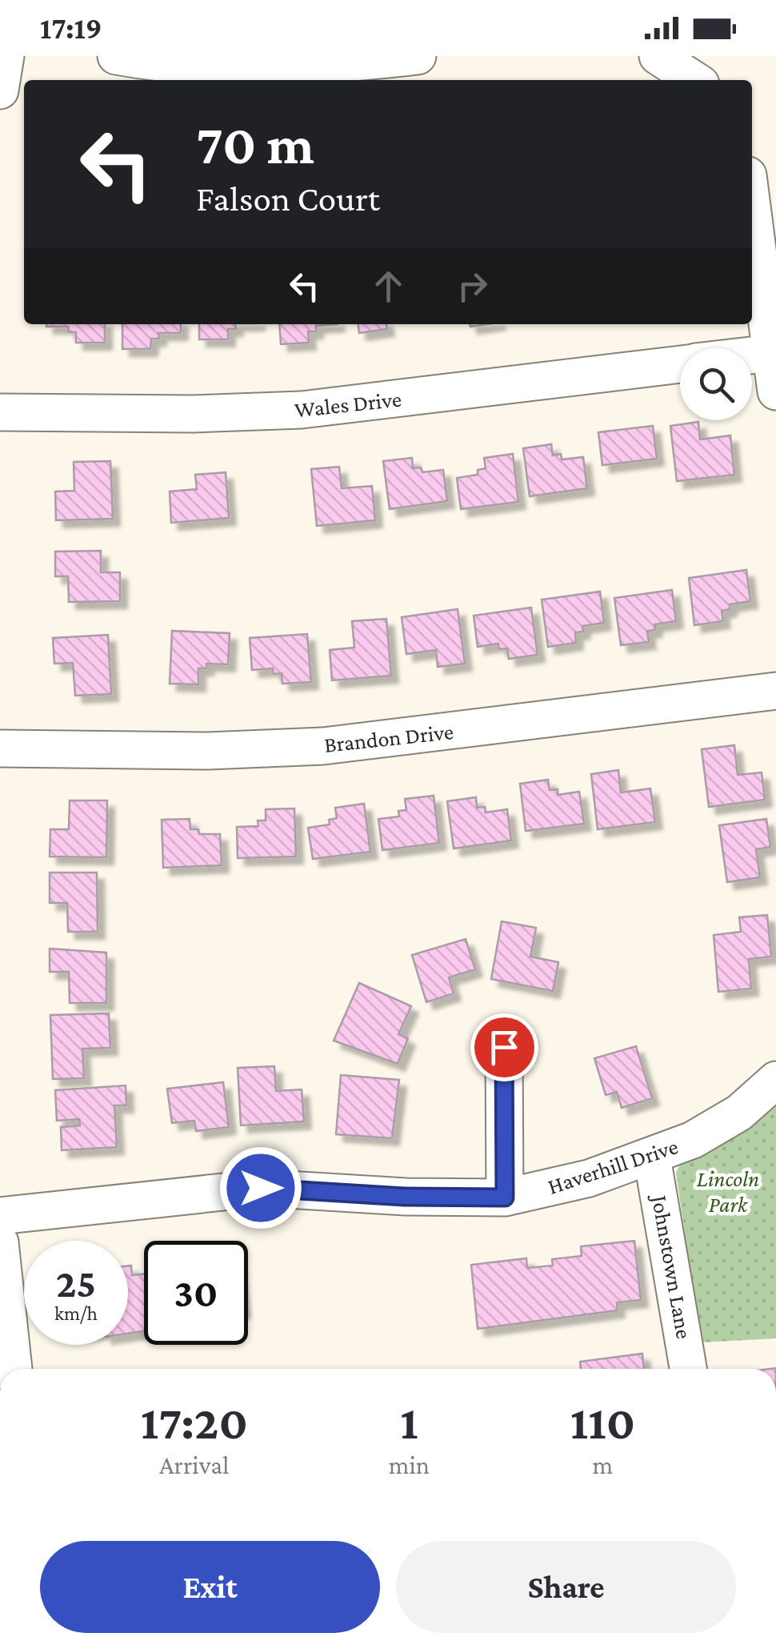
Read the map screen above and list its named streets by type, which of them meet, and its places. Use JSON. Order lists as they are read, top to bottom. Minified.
{"streets":{"street":["Wales Drive","Brandon Drive","Haverhill Drive","Johnstown Lane"]},"crossings":[["Haverhill Drive","Johnstown Lane"]],"parks":["Lincoln Park"],"page":{"status":"17:19","turn":["70 m","Falson Court"],"speed":"25 km/h","limit":"30","eta":["17:20","Arrival","1","min","110","m"],"buttons":["Exit","Share"]}}
